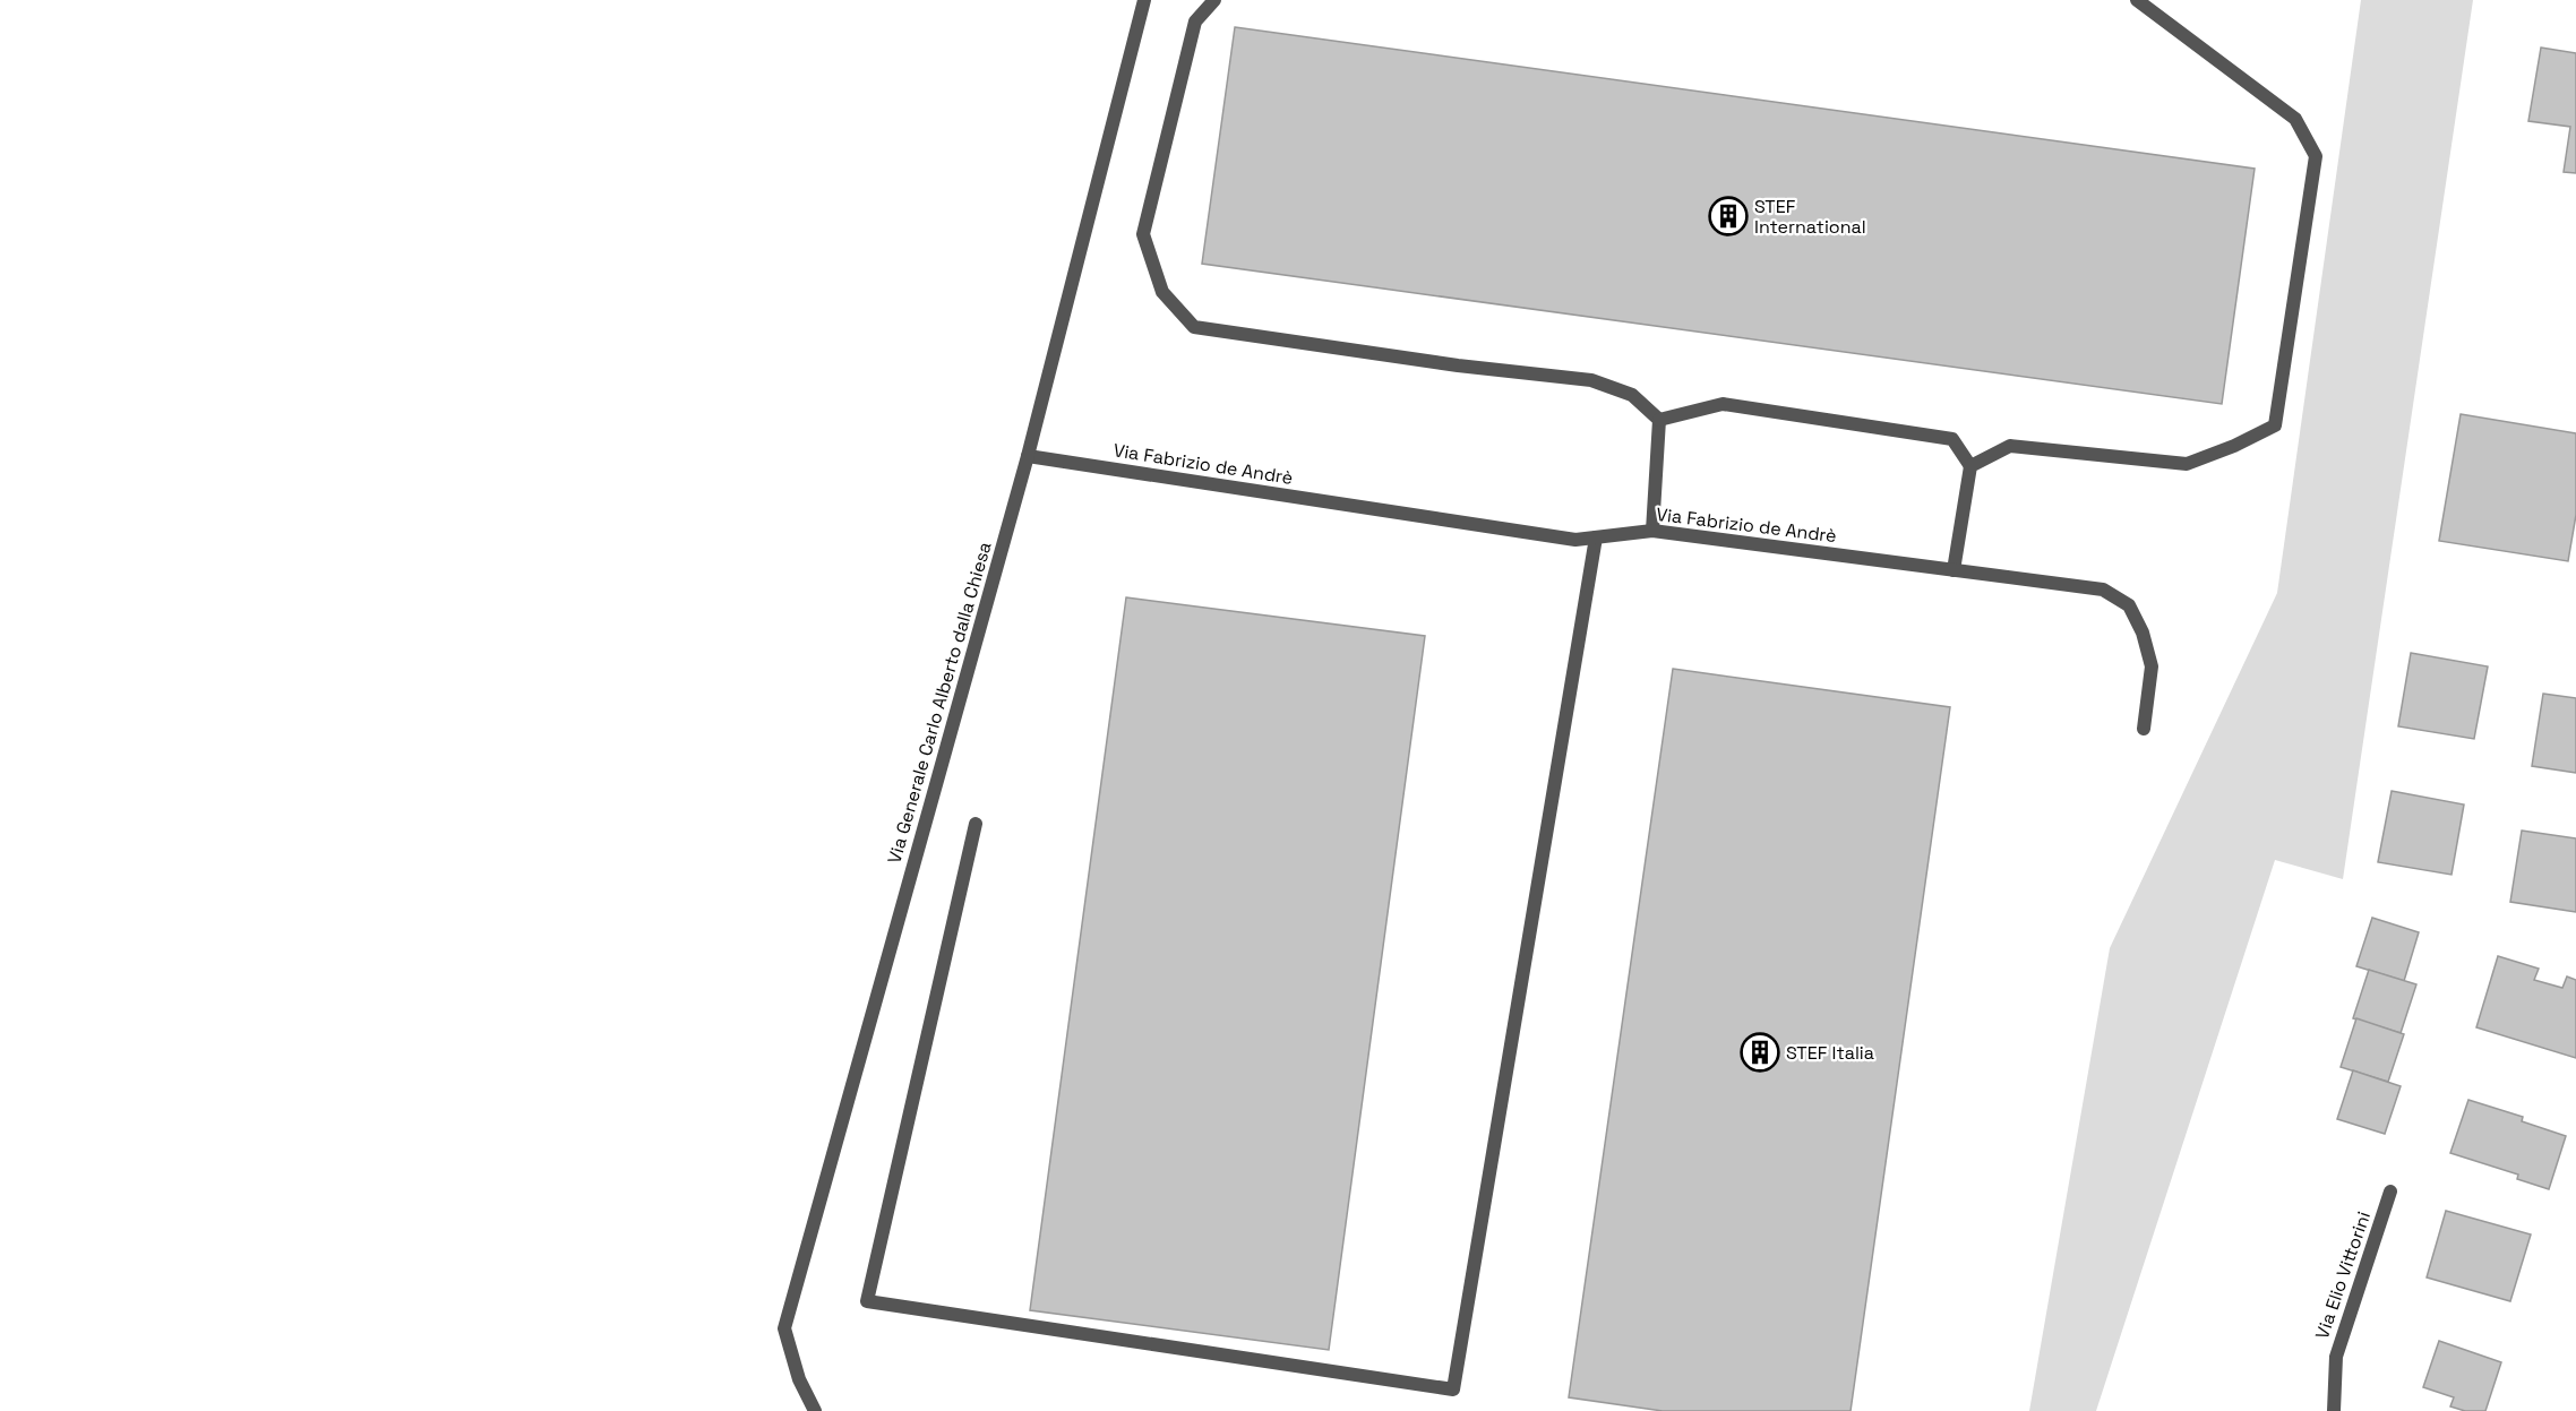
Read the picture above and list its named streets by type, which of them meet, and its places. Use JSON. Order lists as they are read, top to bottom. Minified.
{"streets":{"street":["Via Fabrizio de Andrè","Via Generale Carlo Alberto dalla Chiesa","Via Elio Vittorini"]},"crossings":[["Via Fabrizio de Andrè","Via Generale Carlo Alberto dalla Chiesa"]],"places":{"building":["STEF International","STEF Italia"]}}
